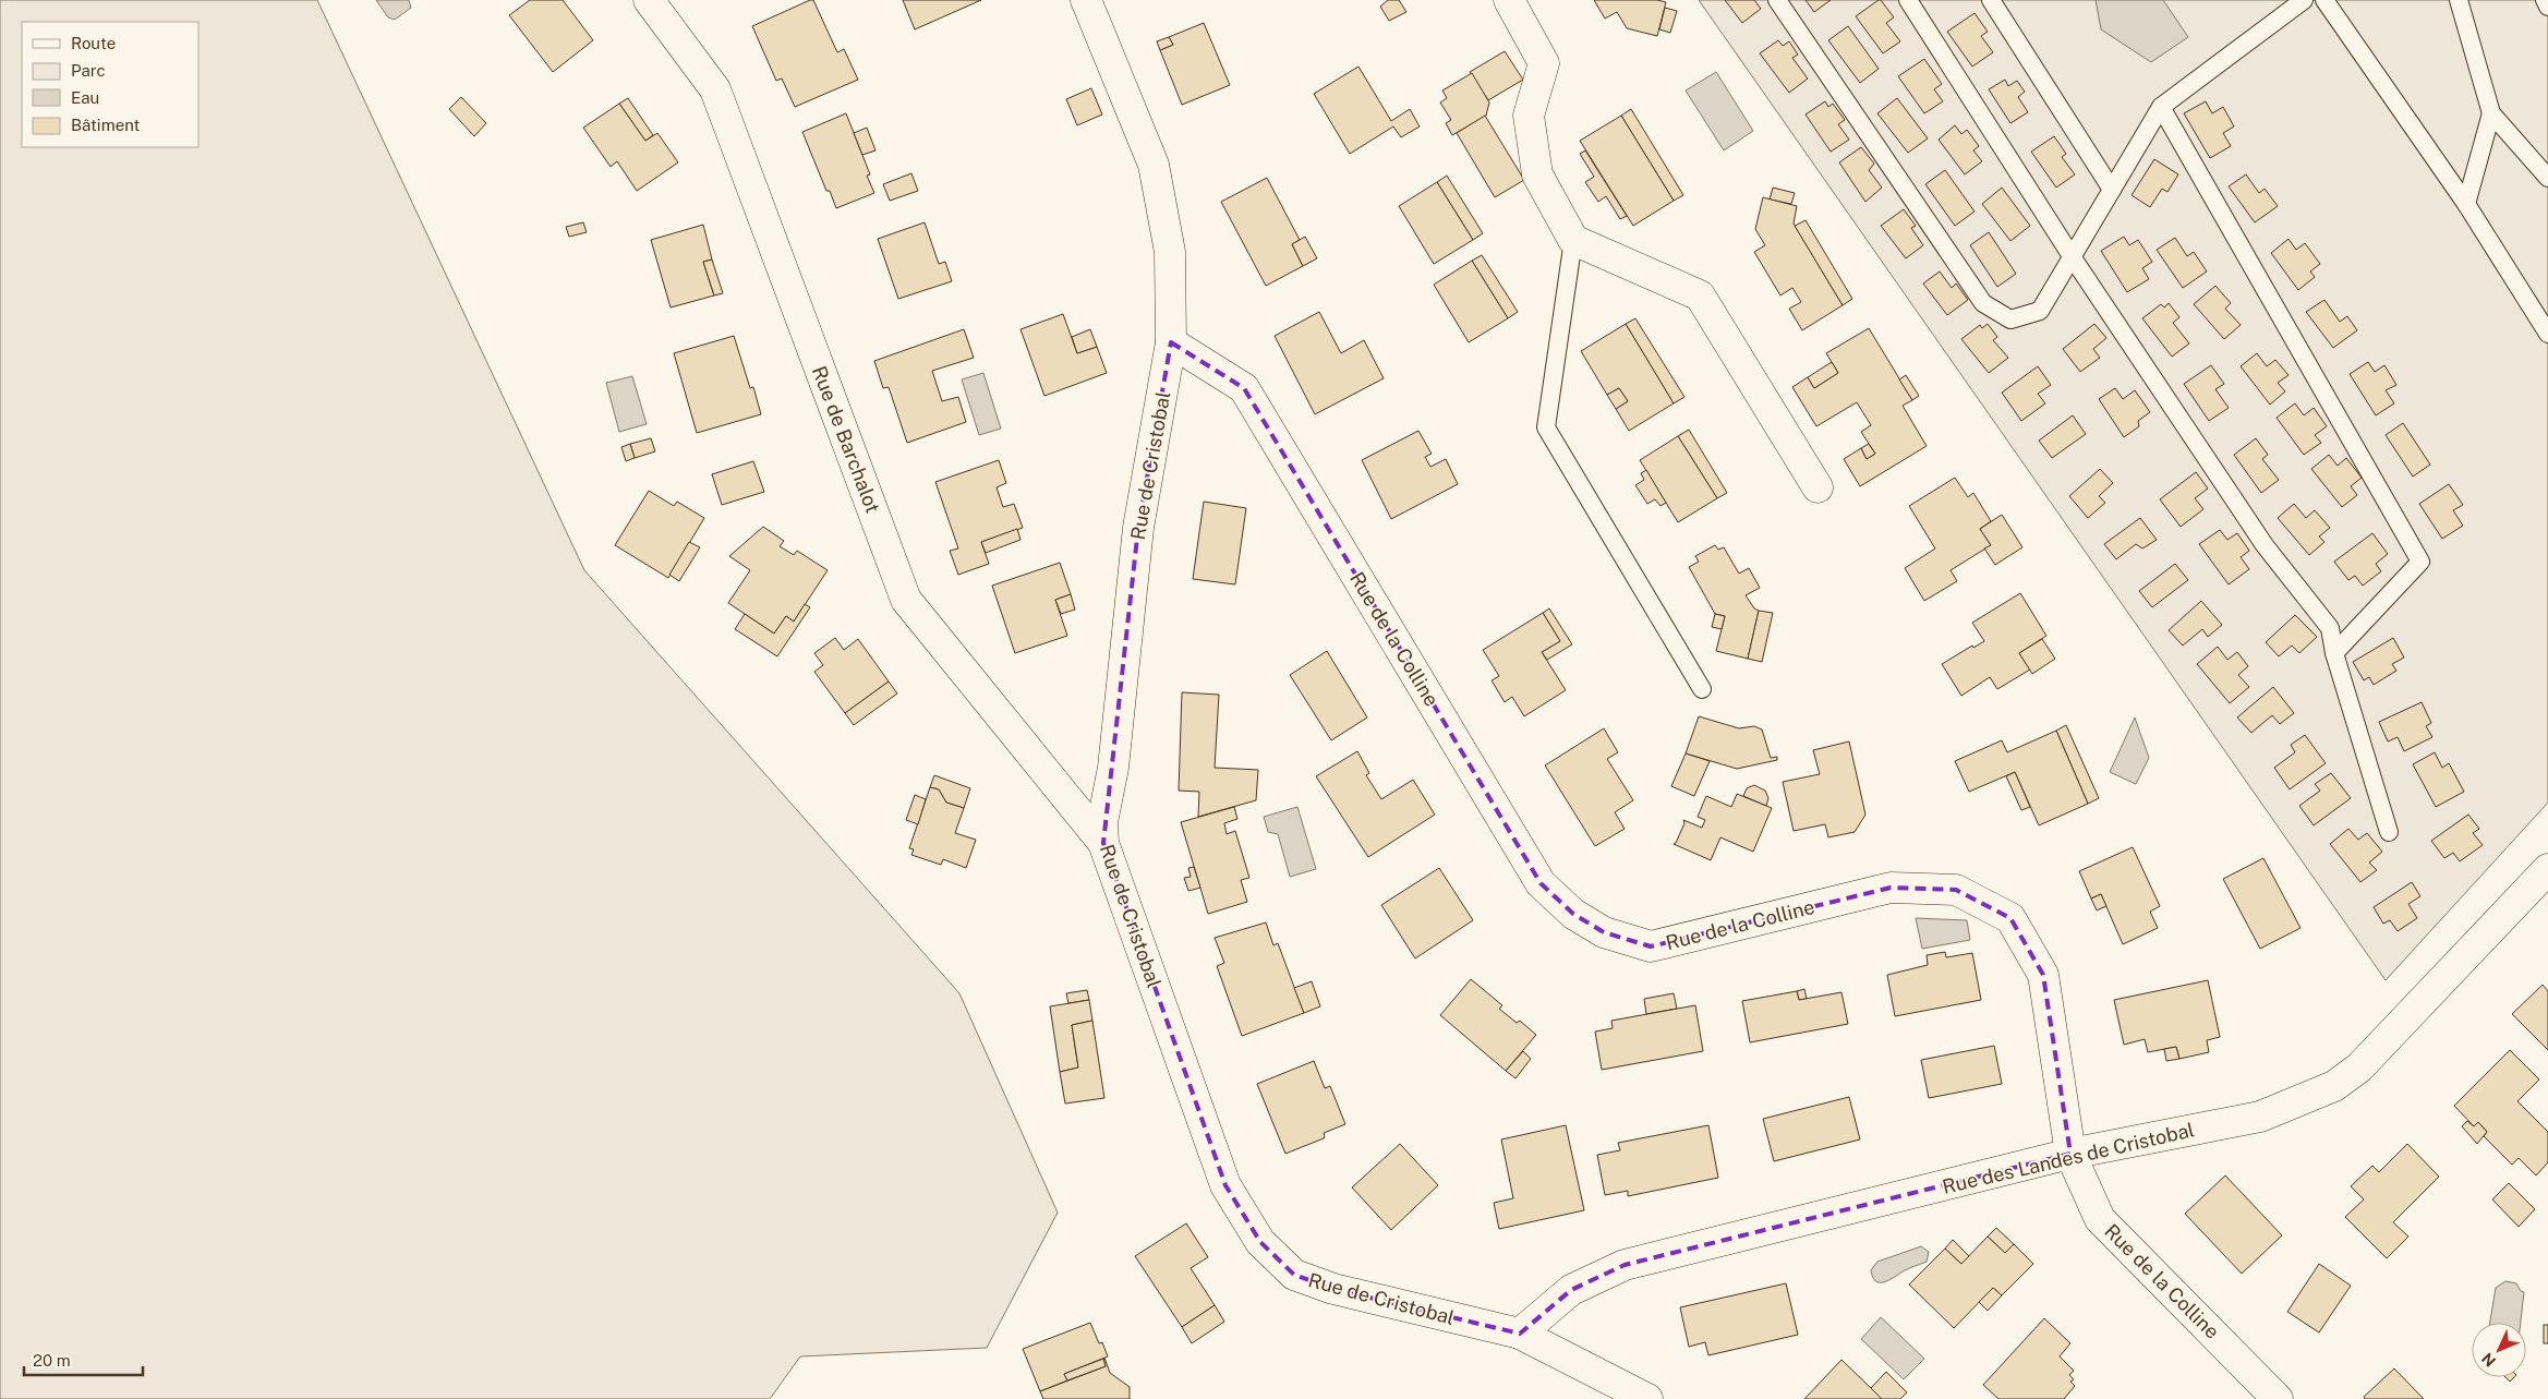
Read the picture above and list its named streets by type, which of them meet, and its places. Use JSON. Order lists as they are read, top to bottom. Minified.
{"streets":{"street":["Rue de Barchalot","Rue de Cristobal","Rue de la Colline","Rue des Landes de Cristobal"]},"crossings":[["Rue de Barchalot","Rue de Cristobal"],["Rue de Cristobal","Rue de la Colline"],["Rue de Cristobal","Rue des Landes de Cristobal"],["Rue de la Colline","Rue des Landes de Cristobal"]],"legend":["Route","Parc","Eau","Bâtiment"],"scale_bar":"20 m","north":"bottom left"}
